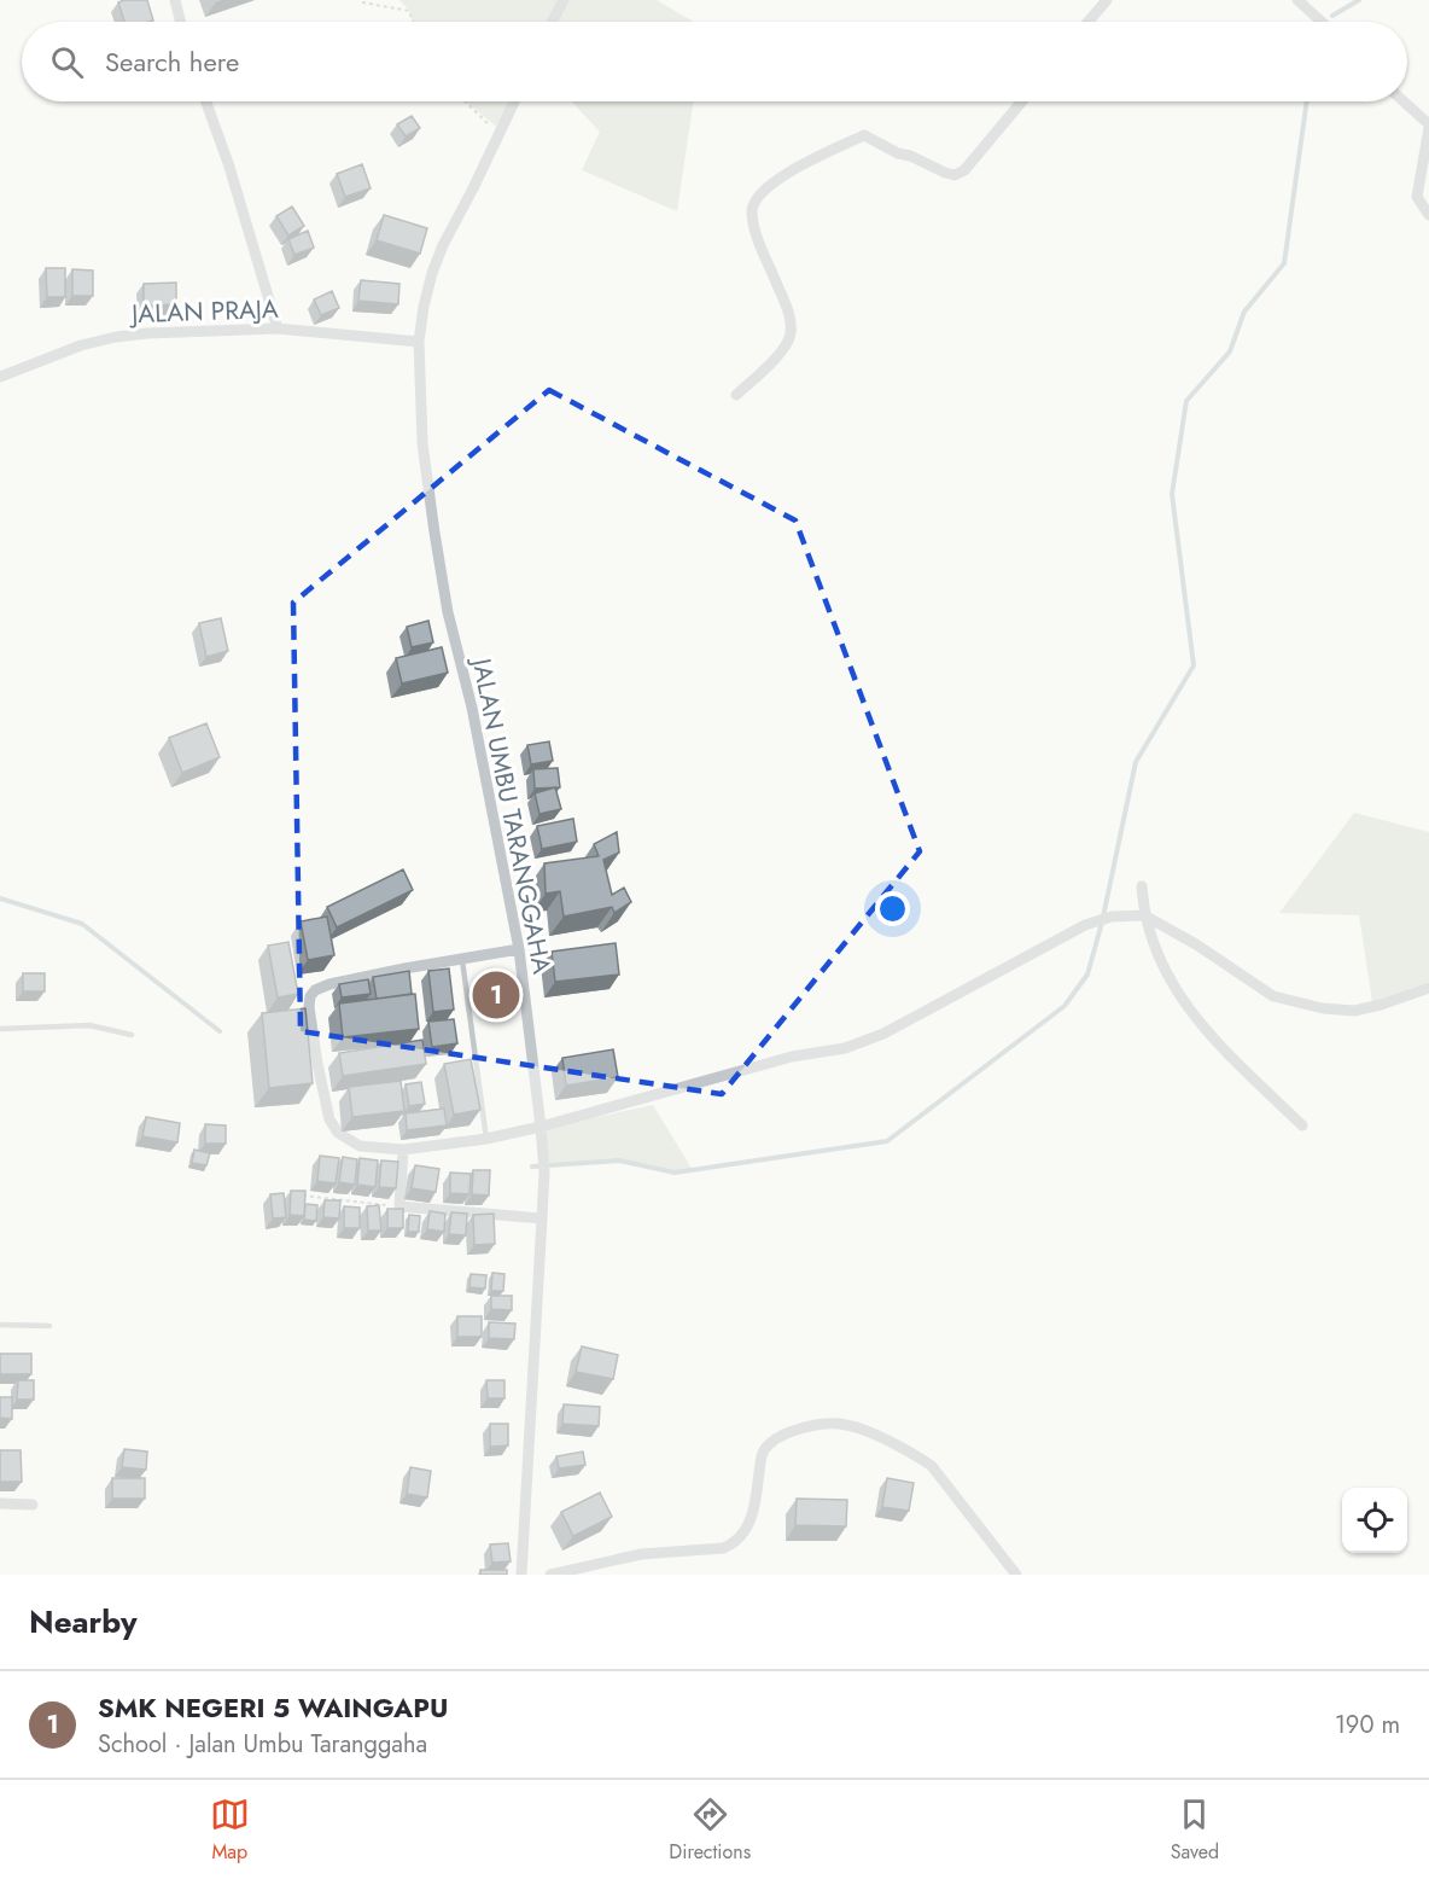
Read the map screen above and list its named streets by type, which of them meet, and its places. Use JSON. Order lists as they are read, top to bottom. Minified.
{"streets":{"street":["JALAN PRAJA","JALAN UMBU TARANGGAHA"]},"crossings":[["JALAN PRAJA","JALAN UMBU TARANGGAHA"]],"page":{"search":"Search here","pins":"1","heading":"Nearby","list":[{"mark":"1","name":"SMK NEGERI 5 WAINGAPU","note":"School · Jalan Umbu Taranggaha","value":"190 m"}],"nav":["Map","Directions","Saved"]}}
